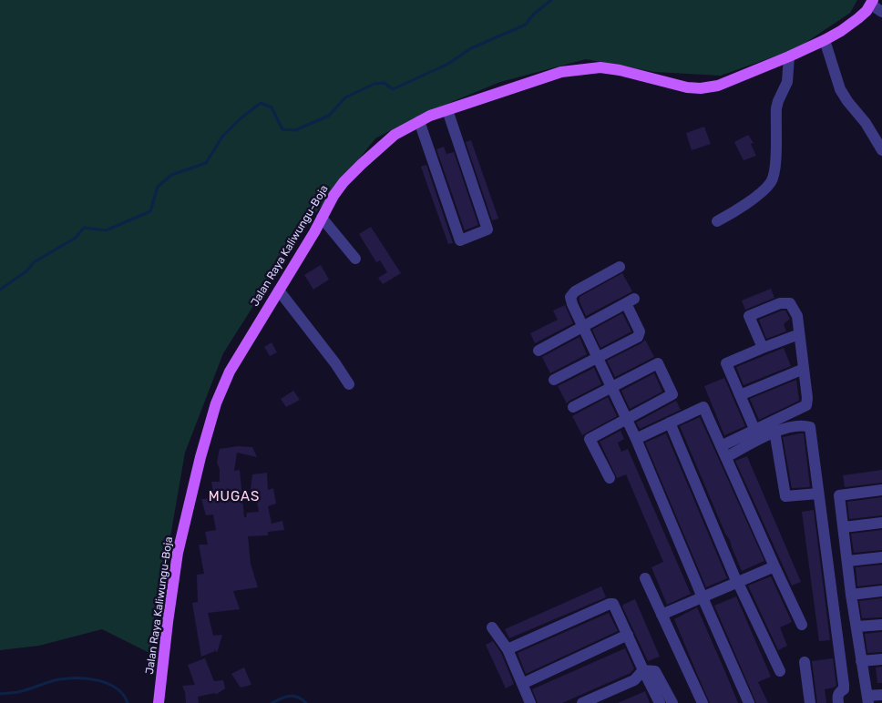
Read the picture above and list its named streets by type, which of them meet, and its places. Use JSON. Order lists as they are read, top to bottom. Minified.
{"streets":{"main road":["Jalan Raya Kaliwungu-Boja"]},"districts":["MUGAS"]}
